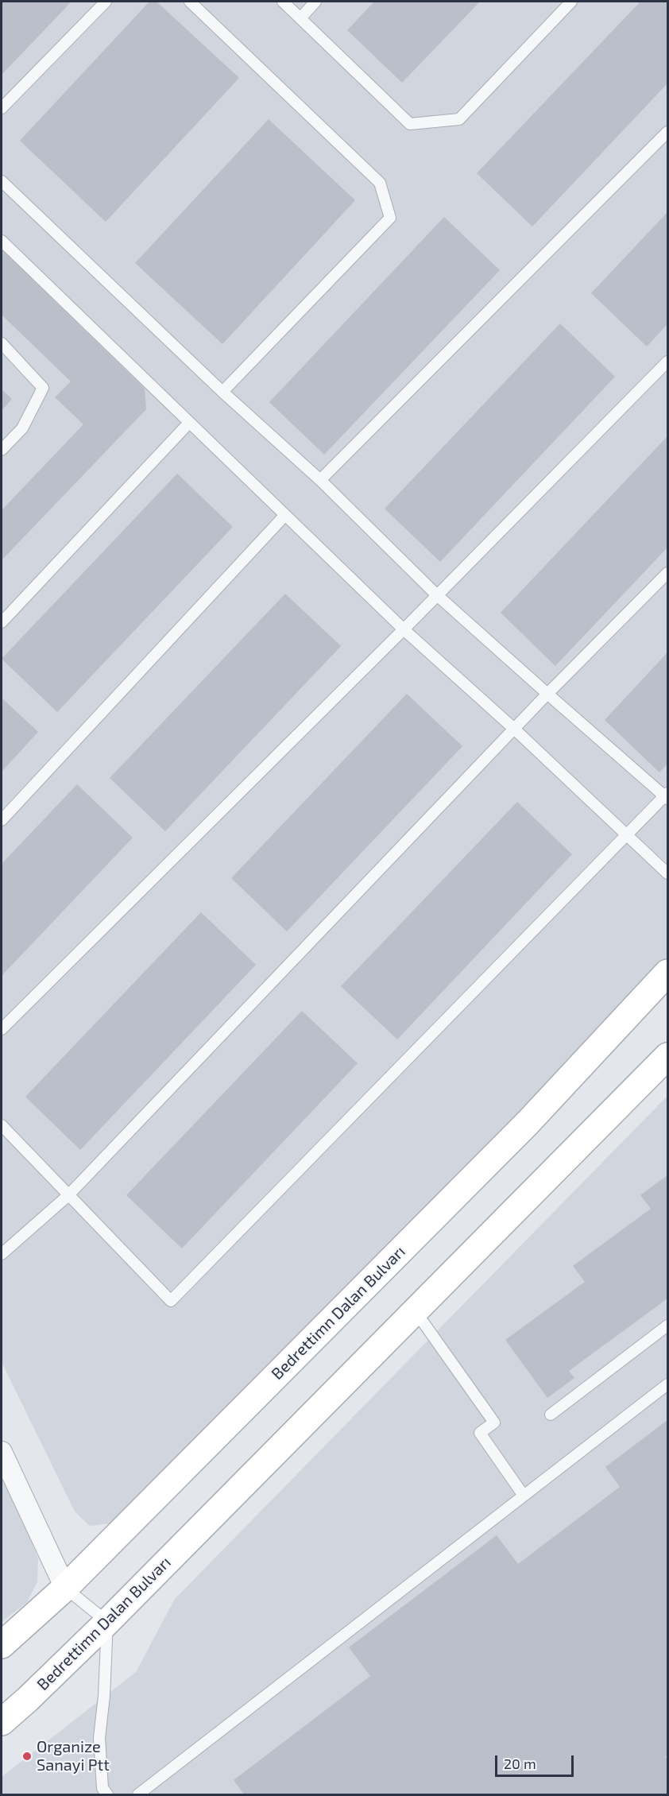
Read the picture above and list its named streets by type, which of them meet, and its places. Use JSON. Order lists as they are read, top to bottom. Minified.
{"streets":{"main road":["Bedrettimn Dalan Bulvarı"]},"places":["Organize Sanayi Ptt"],"scale_bar":"20 m"}
